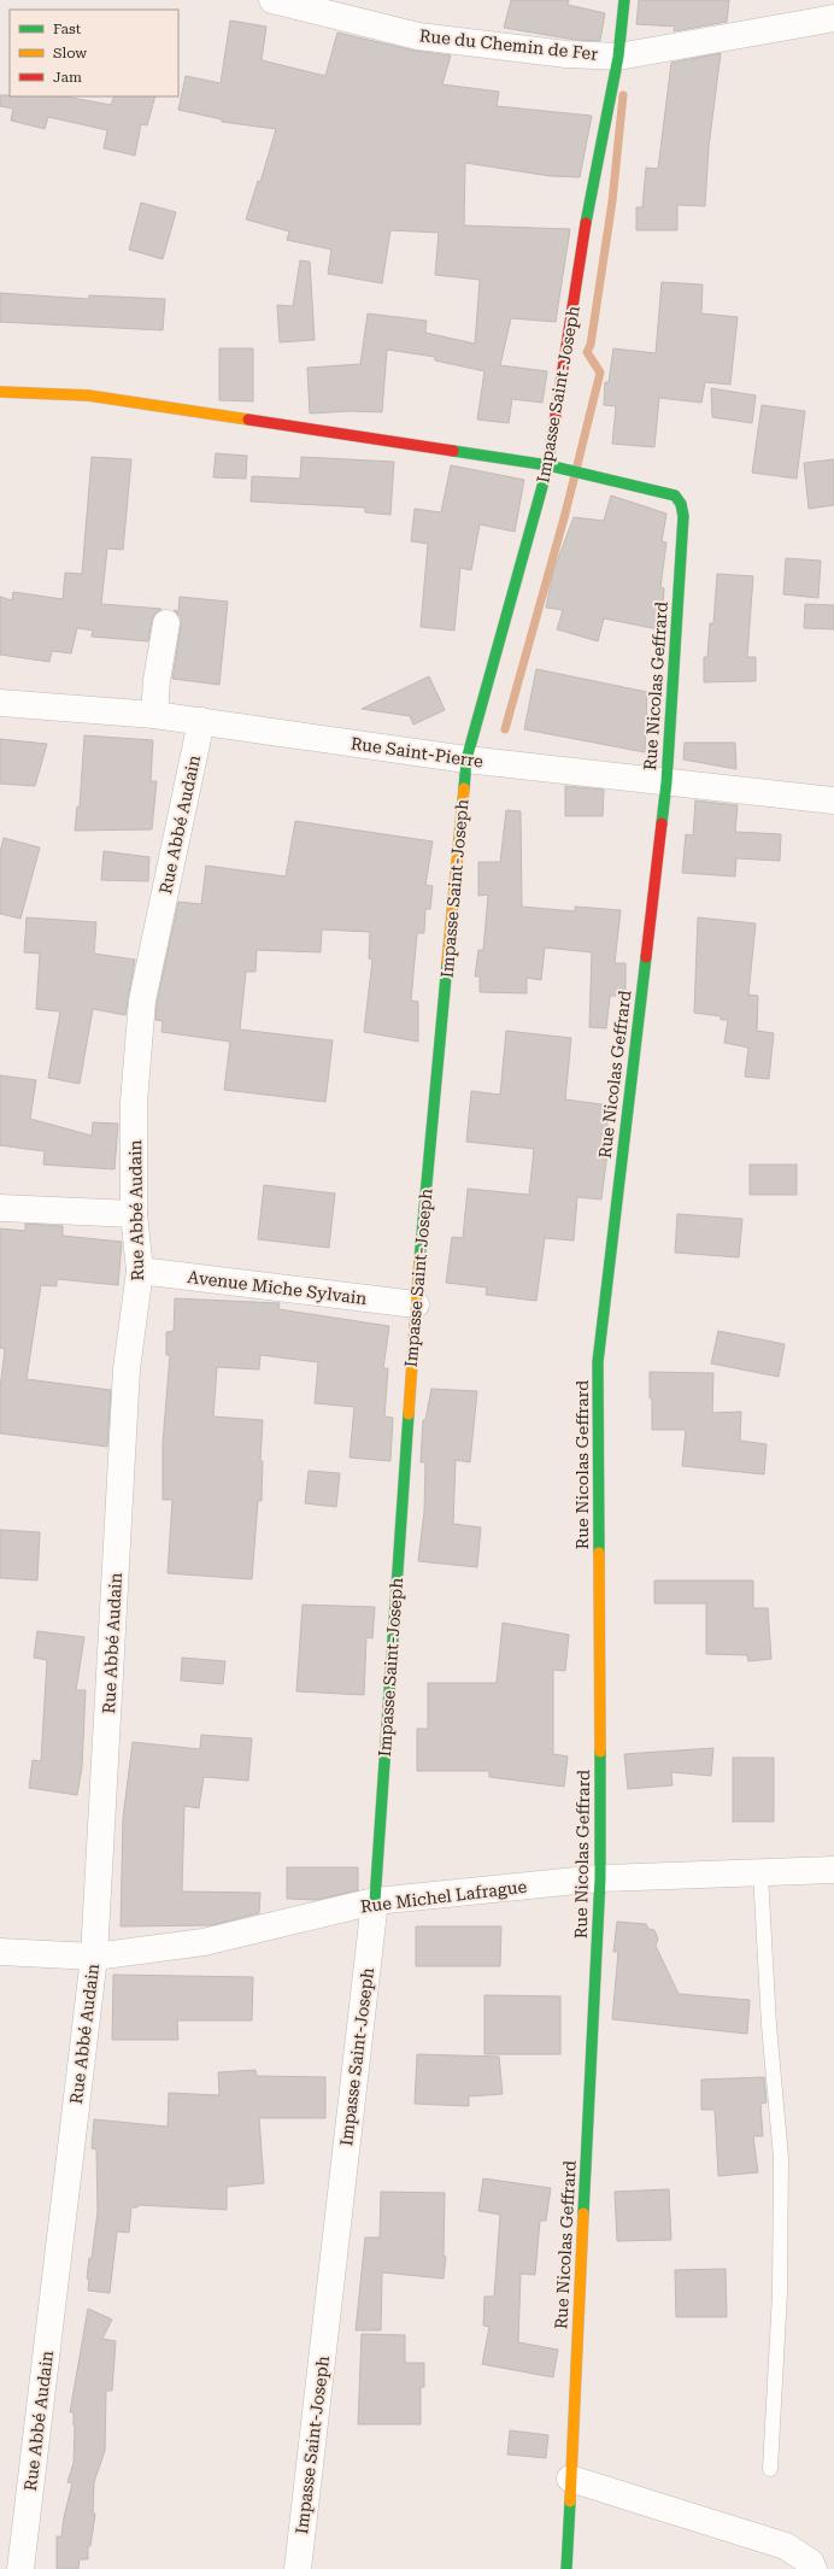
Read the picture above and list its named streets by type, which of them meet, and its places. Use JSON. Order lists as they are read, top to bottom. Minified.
{"streets":{"street":["Rue du Chemin de Fer","Impasse Saint-Joseph","Rue Nicolas Geffrard","Rue Saint-Pierre","Rue Abbé Audain","Avenue Miche Sylvain","Rue Michel Lafrague"]},"crossings":[["Rue du Chemin de Fer","Impasse Saint-Joseph"],["Impasse Saint-Joseph","Rue Nicolas Geffrard"],["Impasse Saint-Joseph","Rue Saint-Pierre"],["Impasse Saint-Joseph","Avenue Miche Sylvain"],["Impasse Saint-Joseph","Rue Michel Lafrague"],["Rue Nicolas Geffrard","Rue Saint-Pierre"],["Rue Nicolas Geffrard","Rue Michel Lafrague"],["Rue Saint-Pierre","Rue Abbé Audain"],["Rue Abbé Audain","Avenue Miche Sylvain"],["Rue Abbé Audain","Rue Michel Lafrague"]],"legend":["Fast","Slow","Jam"]}
